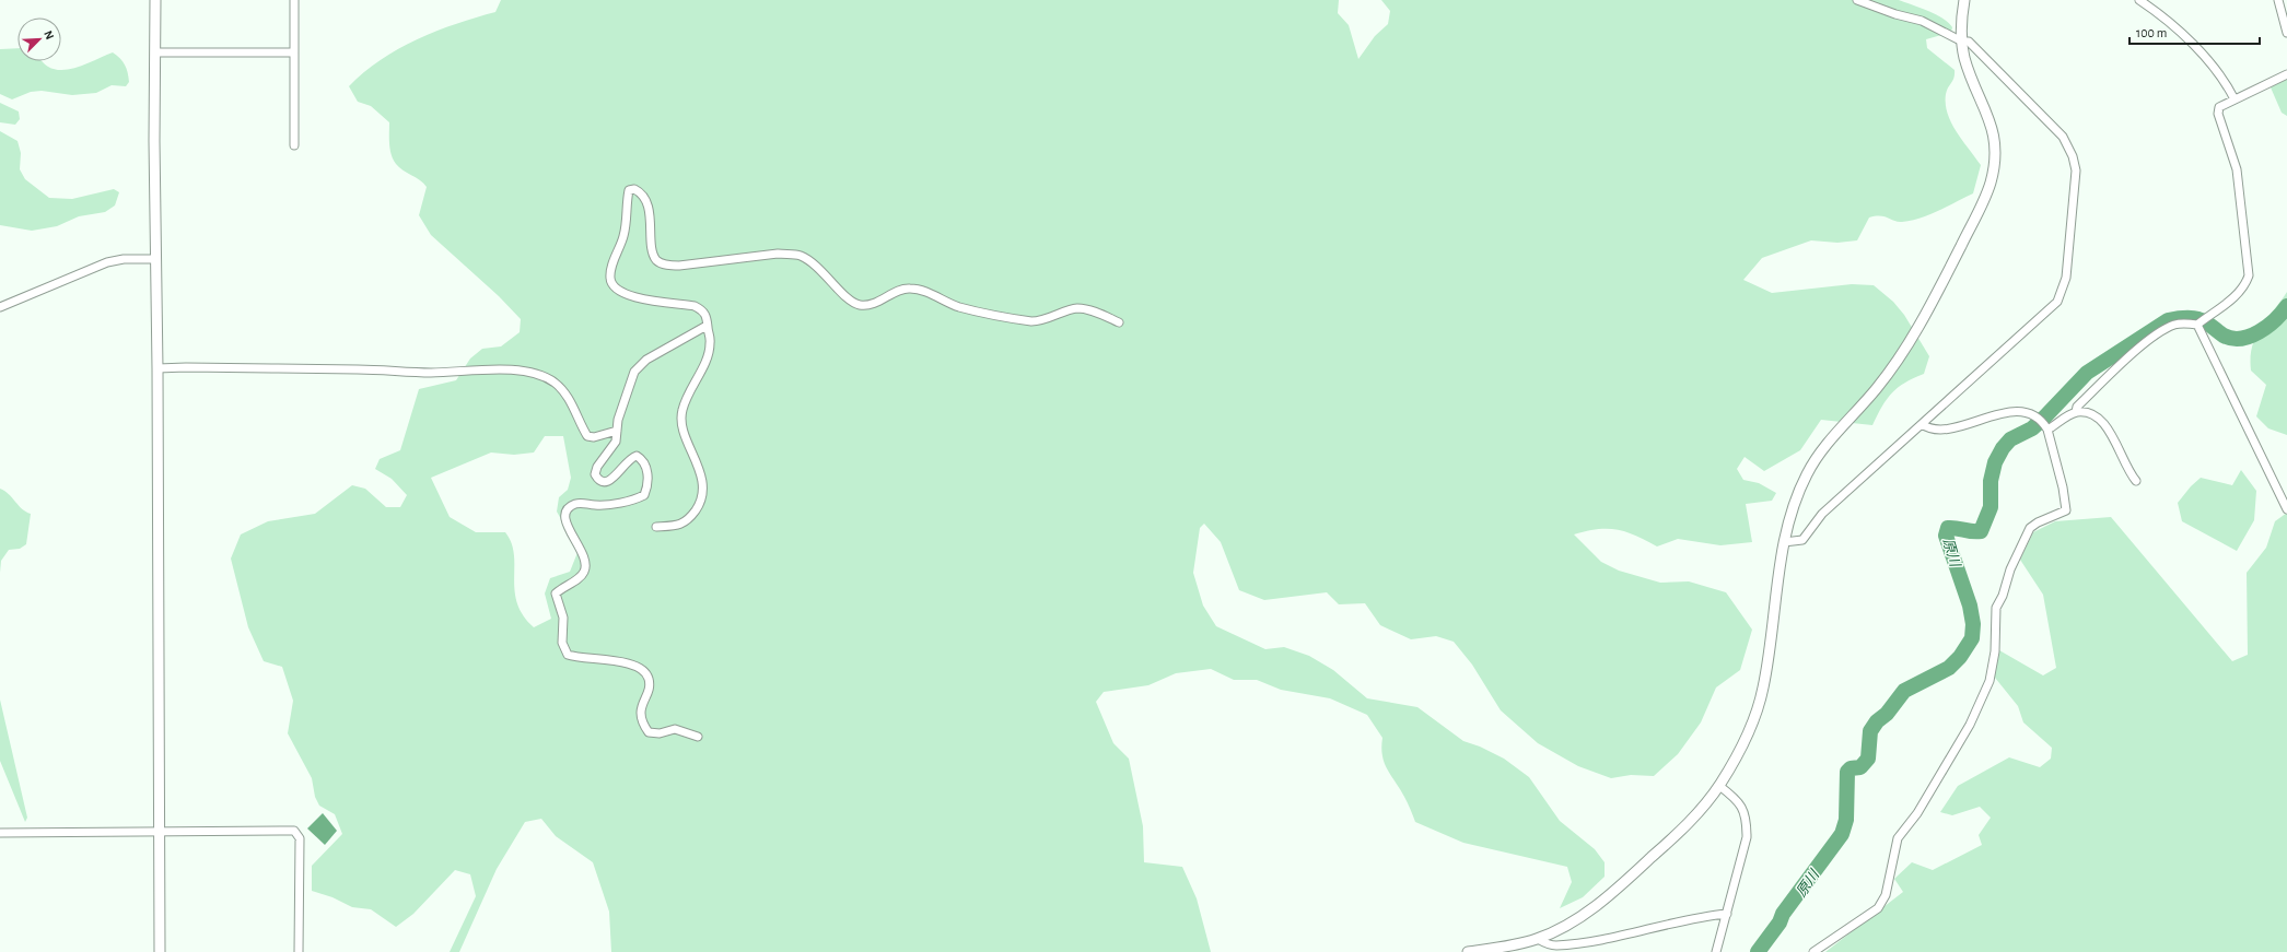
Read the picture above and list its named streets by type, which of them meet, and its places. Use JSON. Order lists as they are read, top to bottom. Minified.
{"water":["原川"],"scale_bar":"100 m","north":"top right"}
